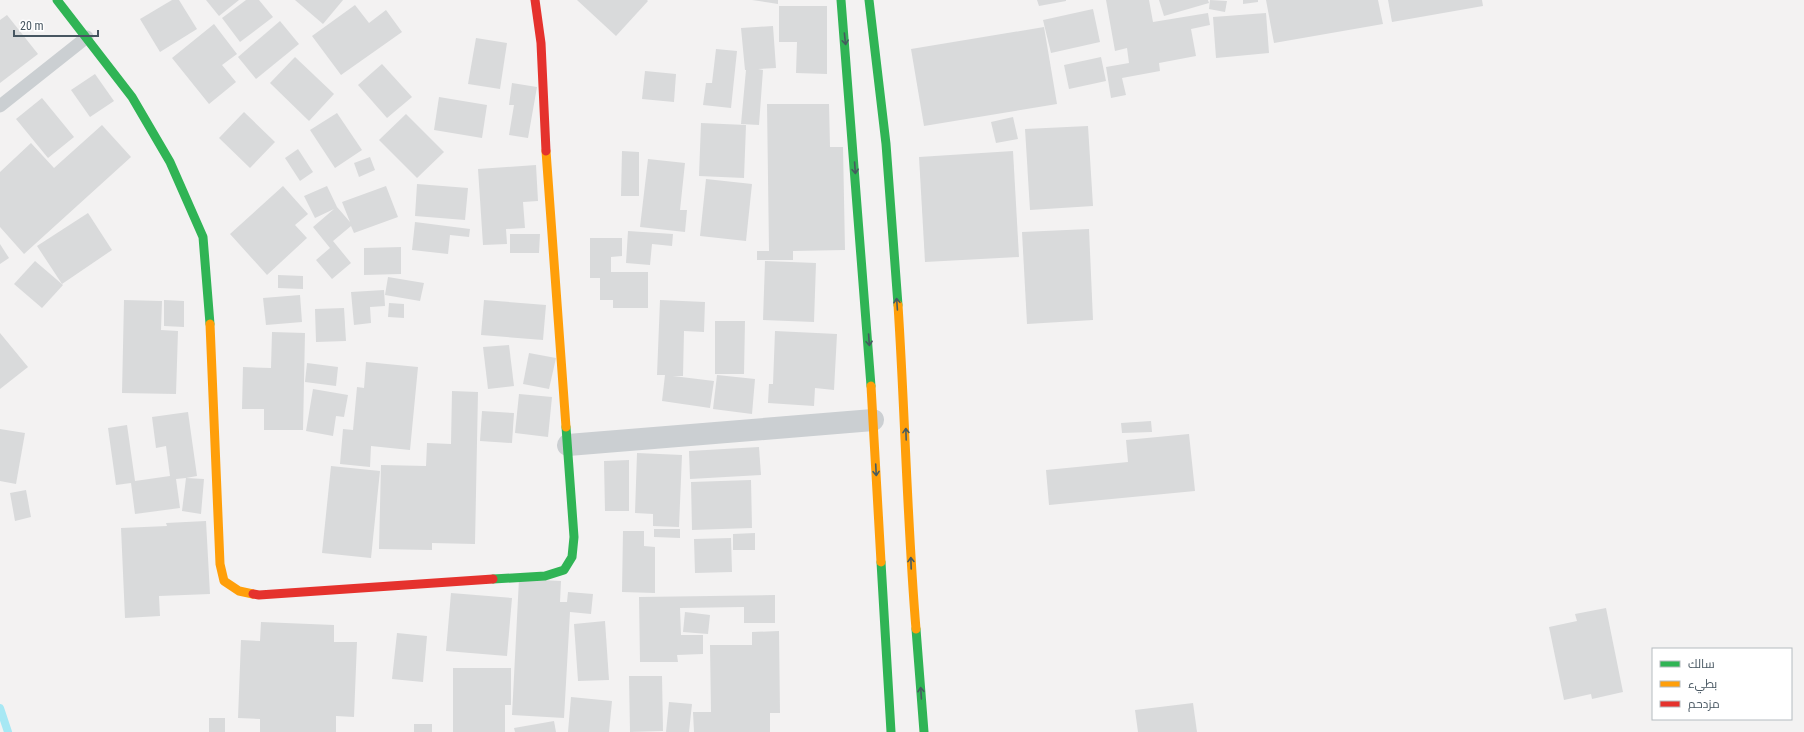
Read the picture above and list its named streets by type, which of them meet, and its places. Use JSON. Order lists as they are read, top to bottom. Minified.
{"legend":["سالك","بطيء","مزدحم"],"scale_bar":"20 m"}
